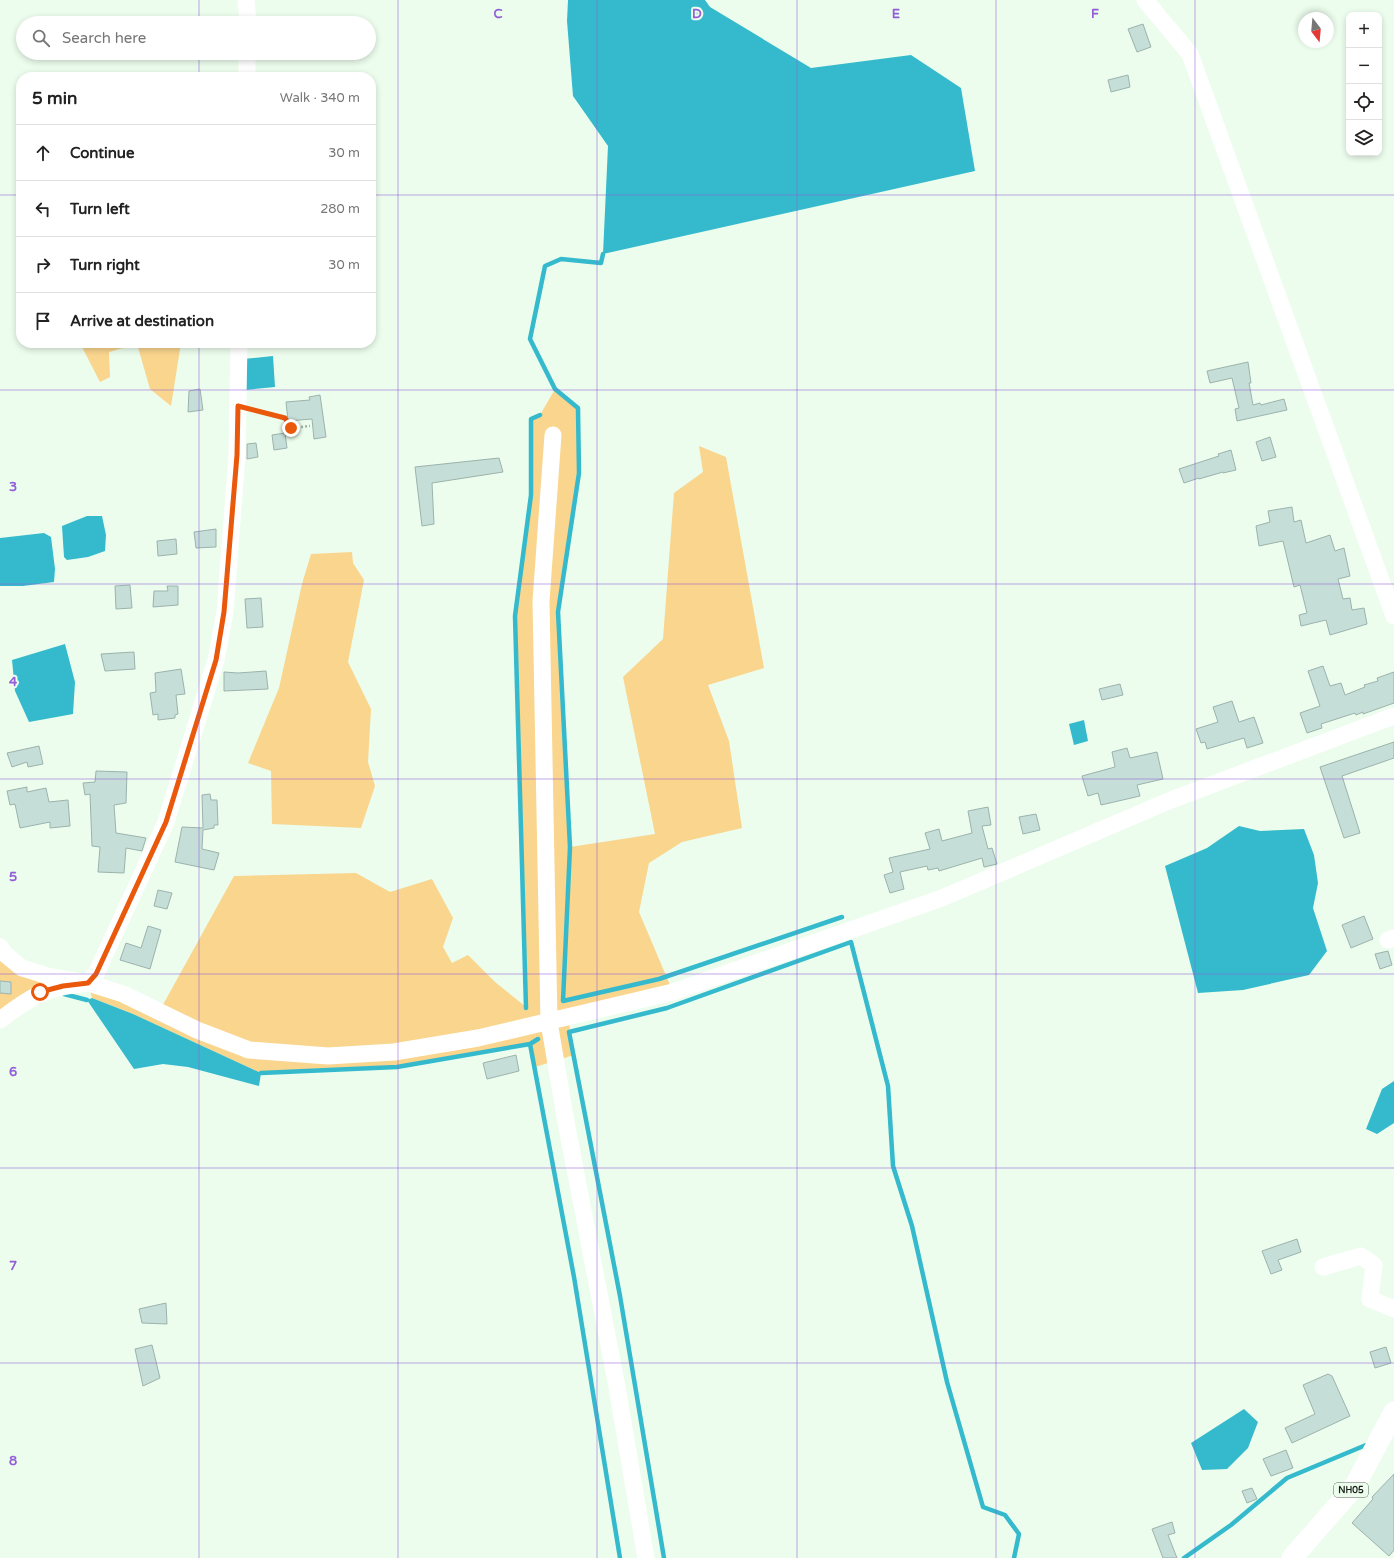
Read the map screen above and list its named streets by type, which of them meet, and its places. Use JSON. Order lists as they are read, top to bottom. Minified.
{"streets":{"main road":["NH05"]},"north":"bottom","page":{"map_buttons":["+","−"],"search":"Search here","heading":["5 min","Walk · 340 m"],"list":[["Continue","30 m"],["Turn left","280 m"],["Turn right","30 m"],"Arrive at destination"]},"grid":{"columns":["C","D","E","F"],"rows":["3","4","5","6","7","8"]}}
